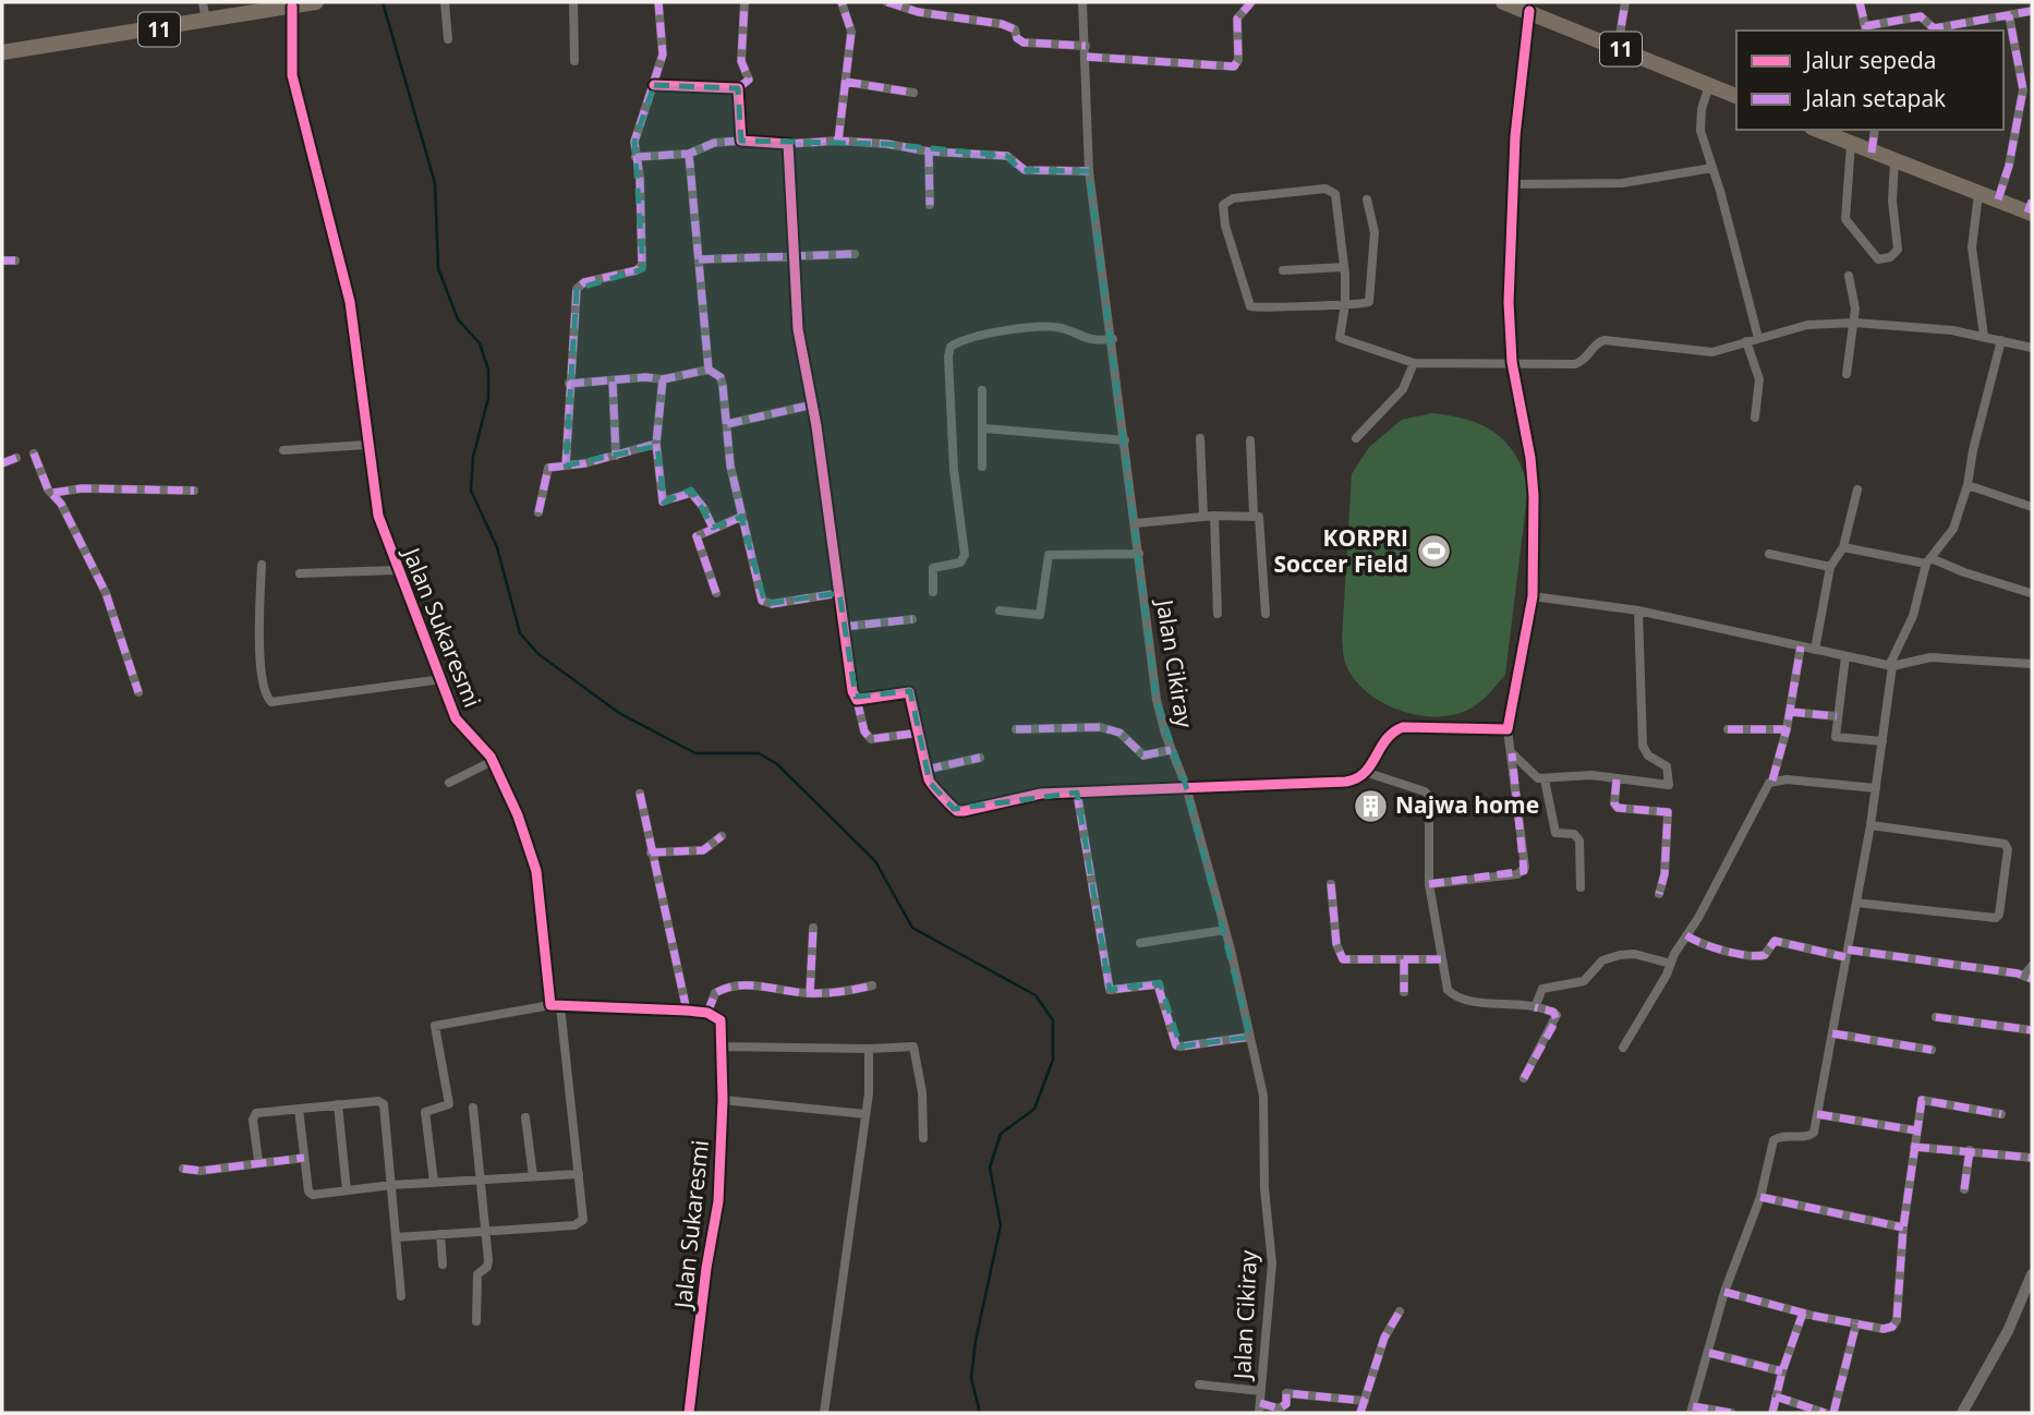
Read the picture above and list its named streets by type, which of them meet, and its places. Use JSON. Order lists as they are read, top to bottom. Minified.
{"streets":{"highway":["11"],"street":["Jalan Sukaresmi","Jalan Cikiray"]},"crossings":[["11","Jalan Sukaresmi"]],"places":{"sports":["KORPRI Soccer Field"],"building":["Najwa home"]},"legend":["Jalur sepeda","Jalan setapak"]}
